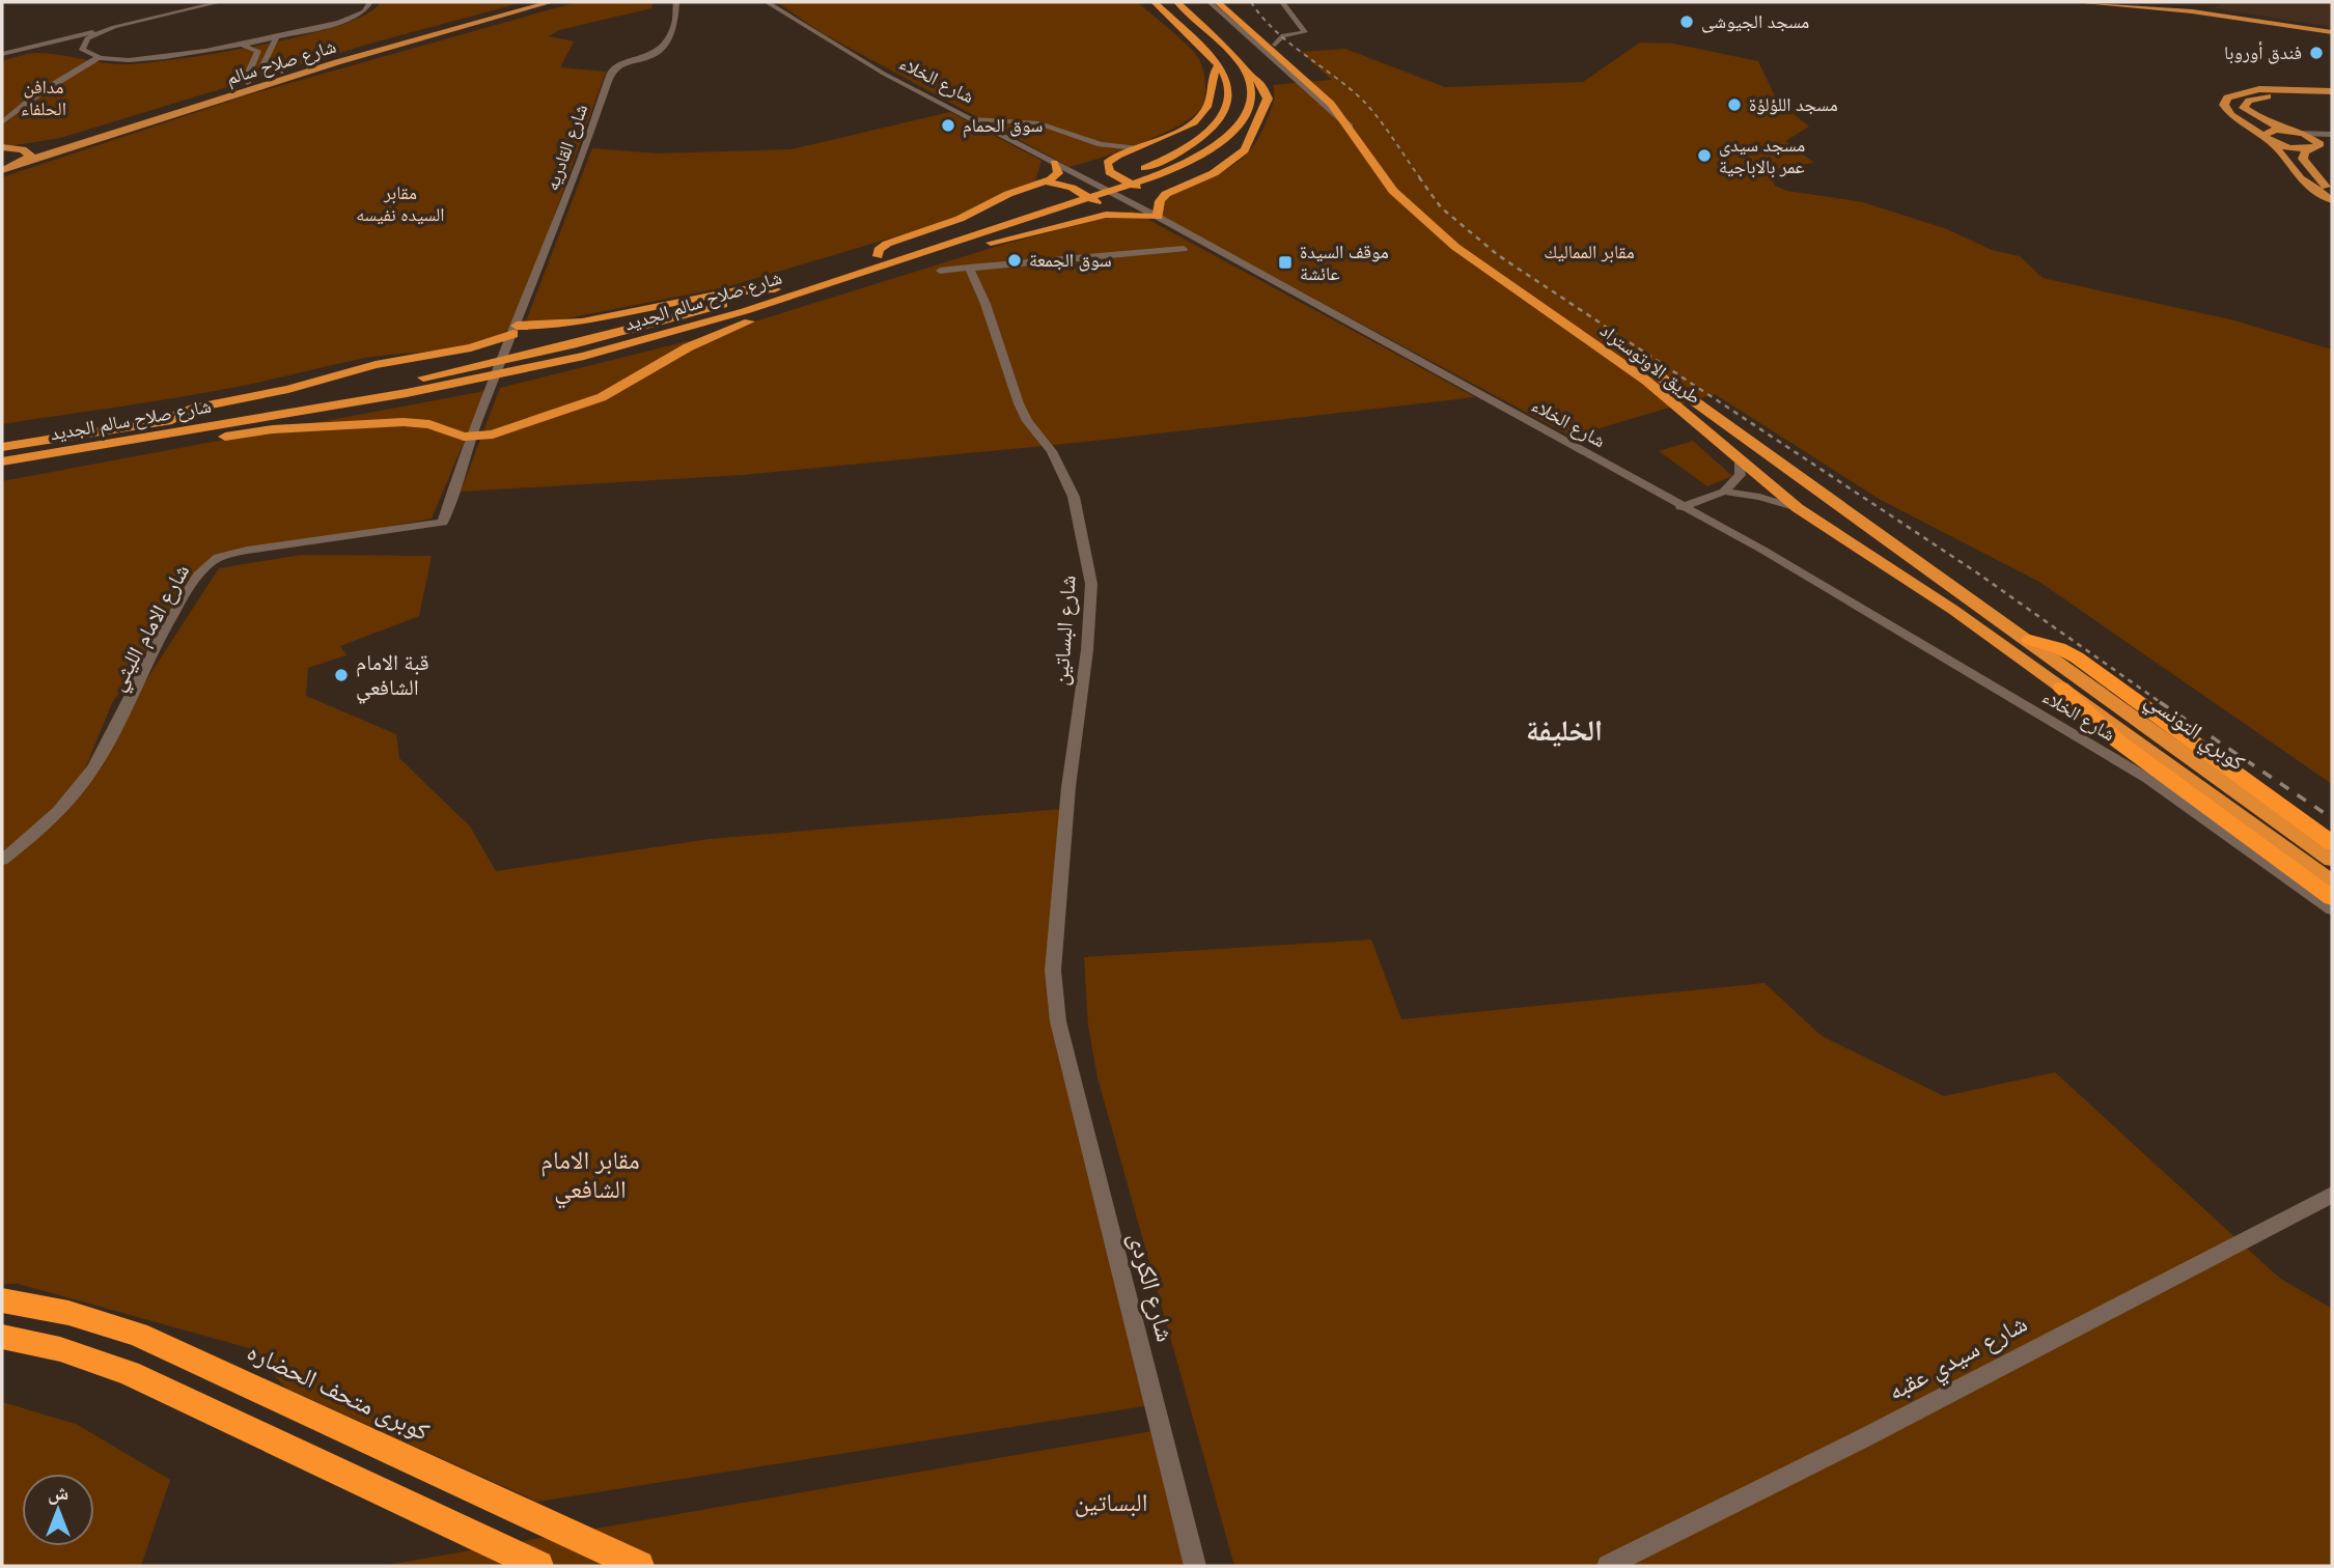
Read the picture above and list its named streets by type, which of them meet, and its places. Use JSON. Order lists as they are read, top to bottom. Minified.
{"streets":{"highway":["شارع صلاح سالم الجديد","طريق الاوتوستراد","كوبري التونسي","كوبرى متحف الحضاره"],"main road":["شارع صلاح سالم"],"street":["شارع الخلاء","شارع القادريه","شارع الامام الليثي","شارع البساتين","شارع الكردى","شارع سيدي عقبه"]},"crossings":[["شارع القادريه","شارع الامام الليثي"],["طريق الاوتوستراد","كوبري التونسي"],["شارع البساتين","شارع الكردى"]],"districts":["الخليفة"],"parks":["مدافن الحلفاء","مقابر السيده نفيسه","مقابر المماليك","مقابر الامام الشافعي","البساتين"],"places":{"other":["مسجد الجيوشى","فندق أوروبا","مسجد اللؤلؤة","سوق الحمام","مسجد سيدى عمر بالاباجية","سوق الجمعة","قبة الامام الشافعي"],"transit":["موقف السيدة عائشة"]},"north":"top"}
